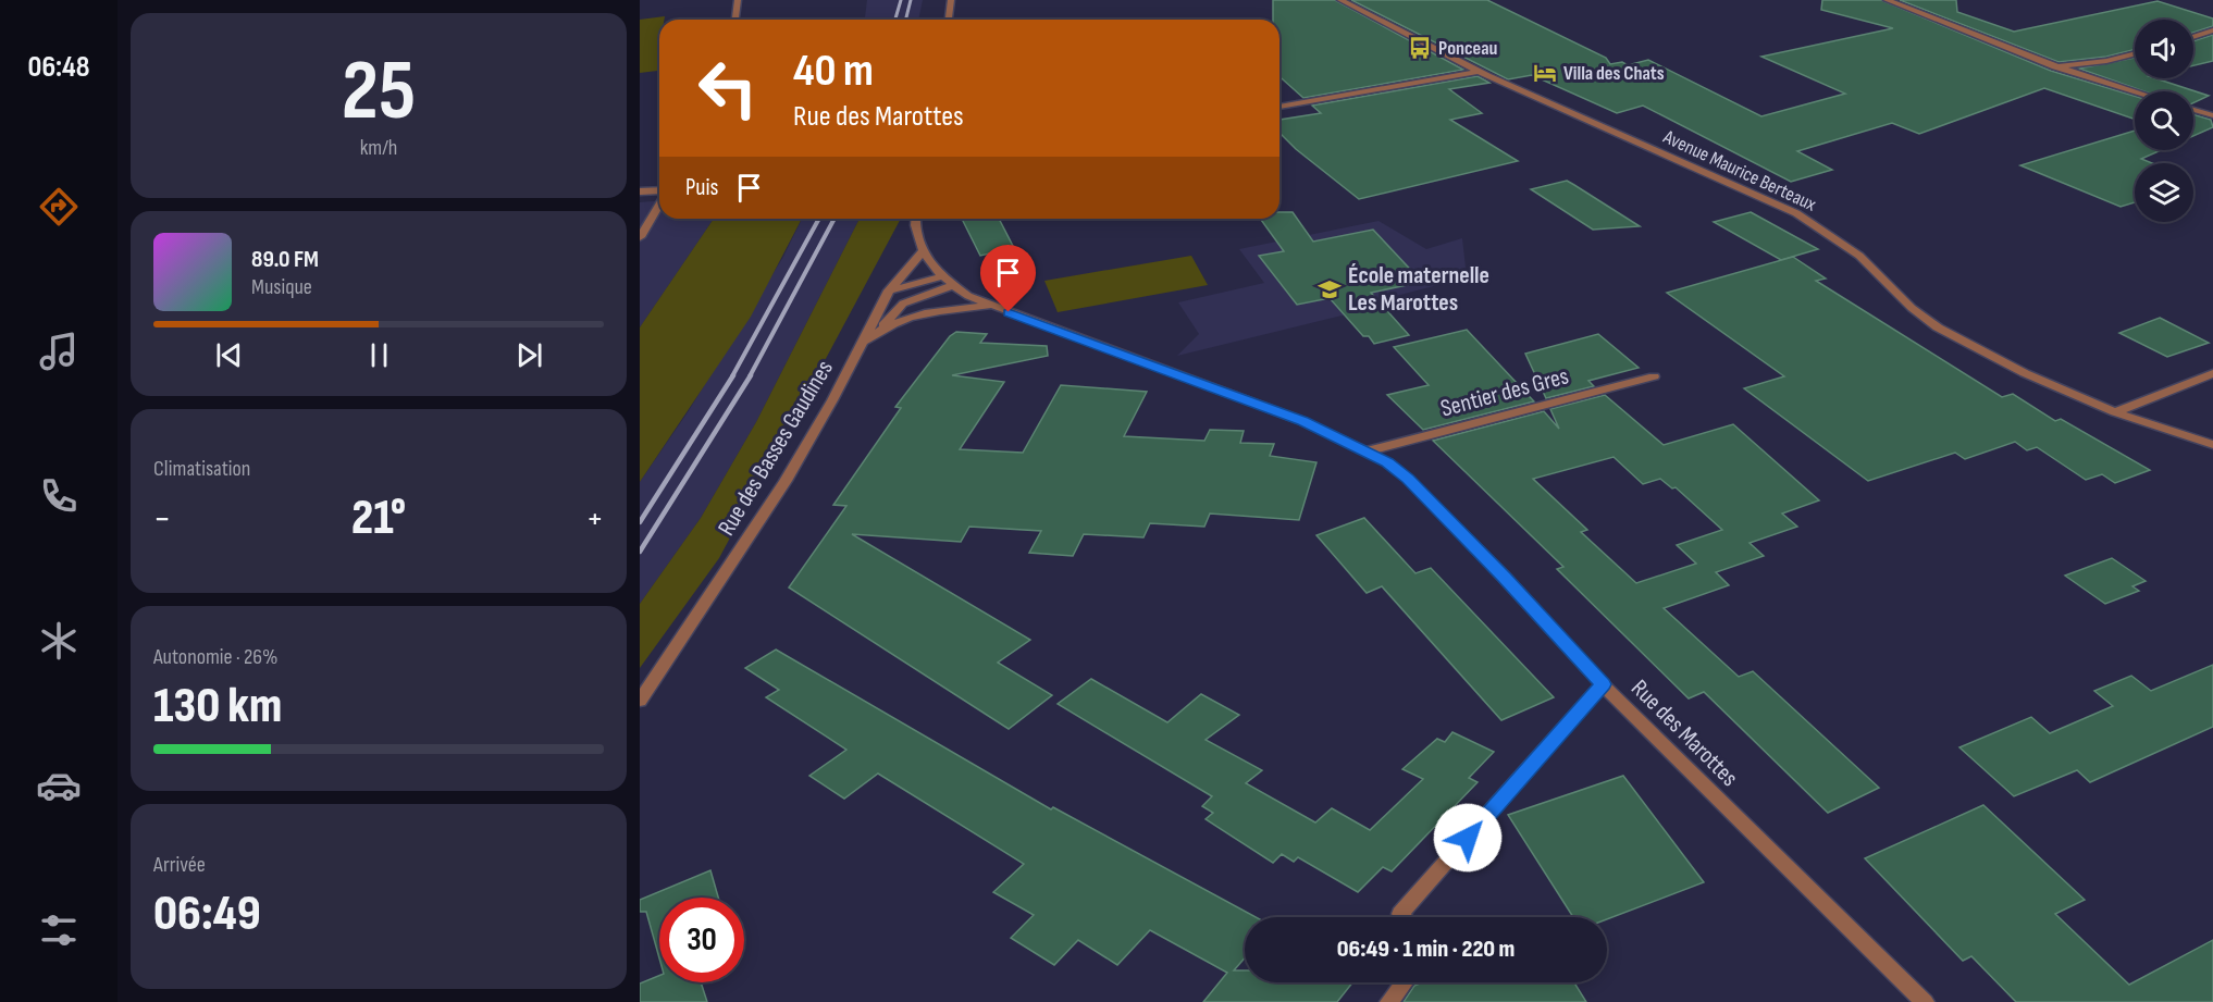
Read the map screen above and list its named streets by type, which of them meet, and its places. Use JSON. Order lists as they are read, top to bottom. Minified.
{"streets":{"street":["Avenue Maurice Berteaux","Sentier des Gres","Rue des Basses Gaudines","Rue des Marottes"]},"crossings":[["Sentier des Gres","Rue des Marottes"],["Rue des Basses Gaudines","Rue des Marottes"]],"places":{"bus stop":["Ponceau"],"hotel":["Villa des Chats"],"school or university":["École maternelle Les Marottes"]},"page":{"tabs":"06:48","tile":[["25","km/h"],"Climatisation",["Autonomie · 26%","130 km"],["Arrivée","06:49"]],"turn":["40 m","Rue des Marottes"],"then":"Puis","song":["89.0 FM","Musique"],"heat":["−","21°","+"],"limit":"30","trip":"06:49 · 1 min · 220 m"}}
